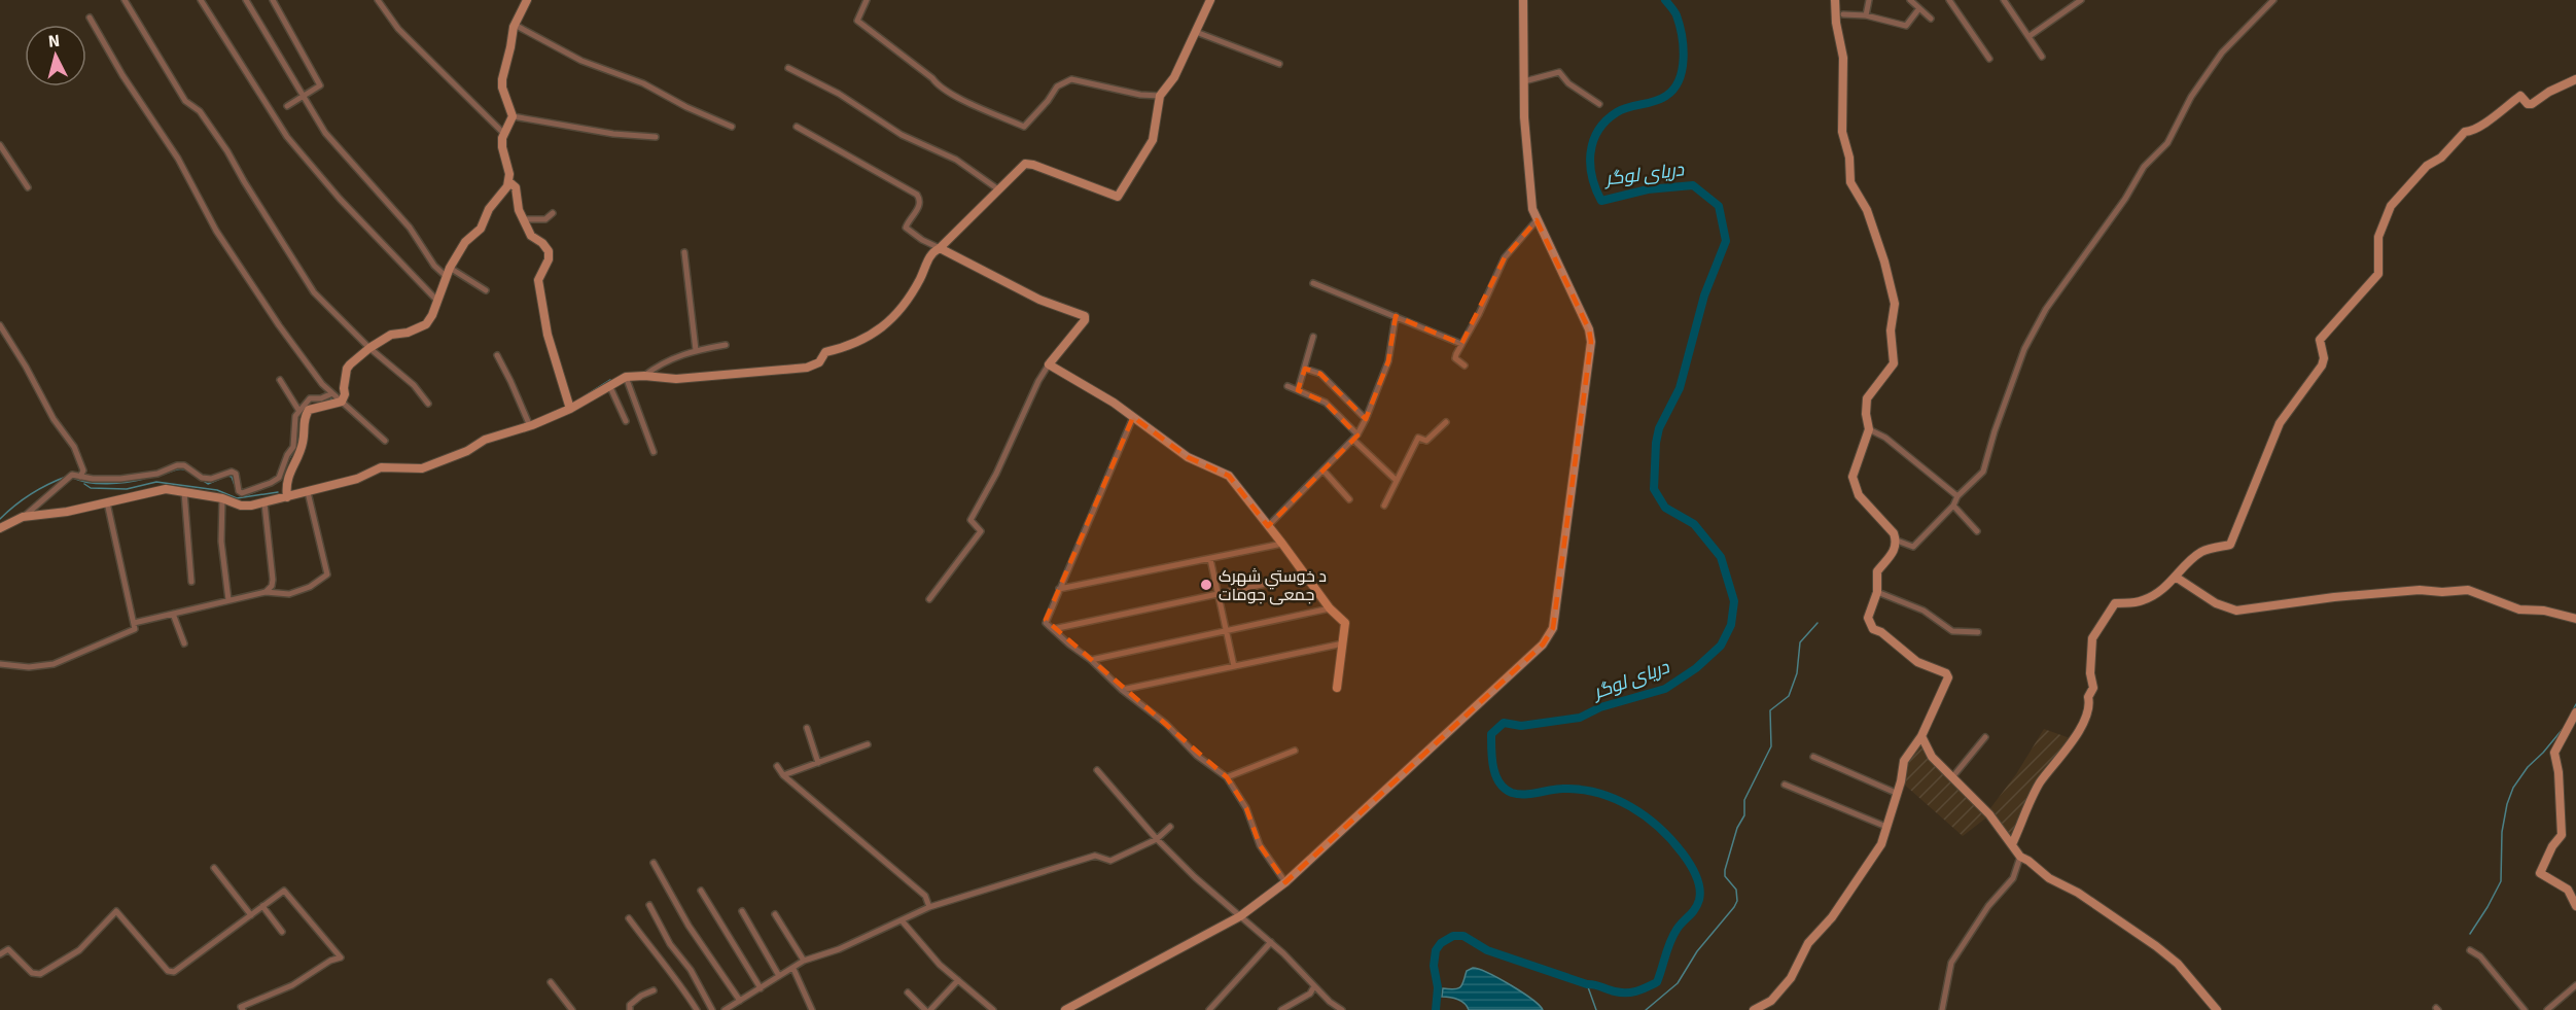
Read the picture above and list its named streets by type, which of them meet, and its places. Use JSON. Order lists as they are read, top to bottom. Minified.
{"water":["دریای لوگر"],"places":["د خوستي شهرک جمعی جومات"],"north":"top"}
